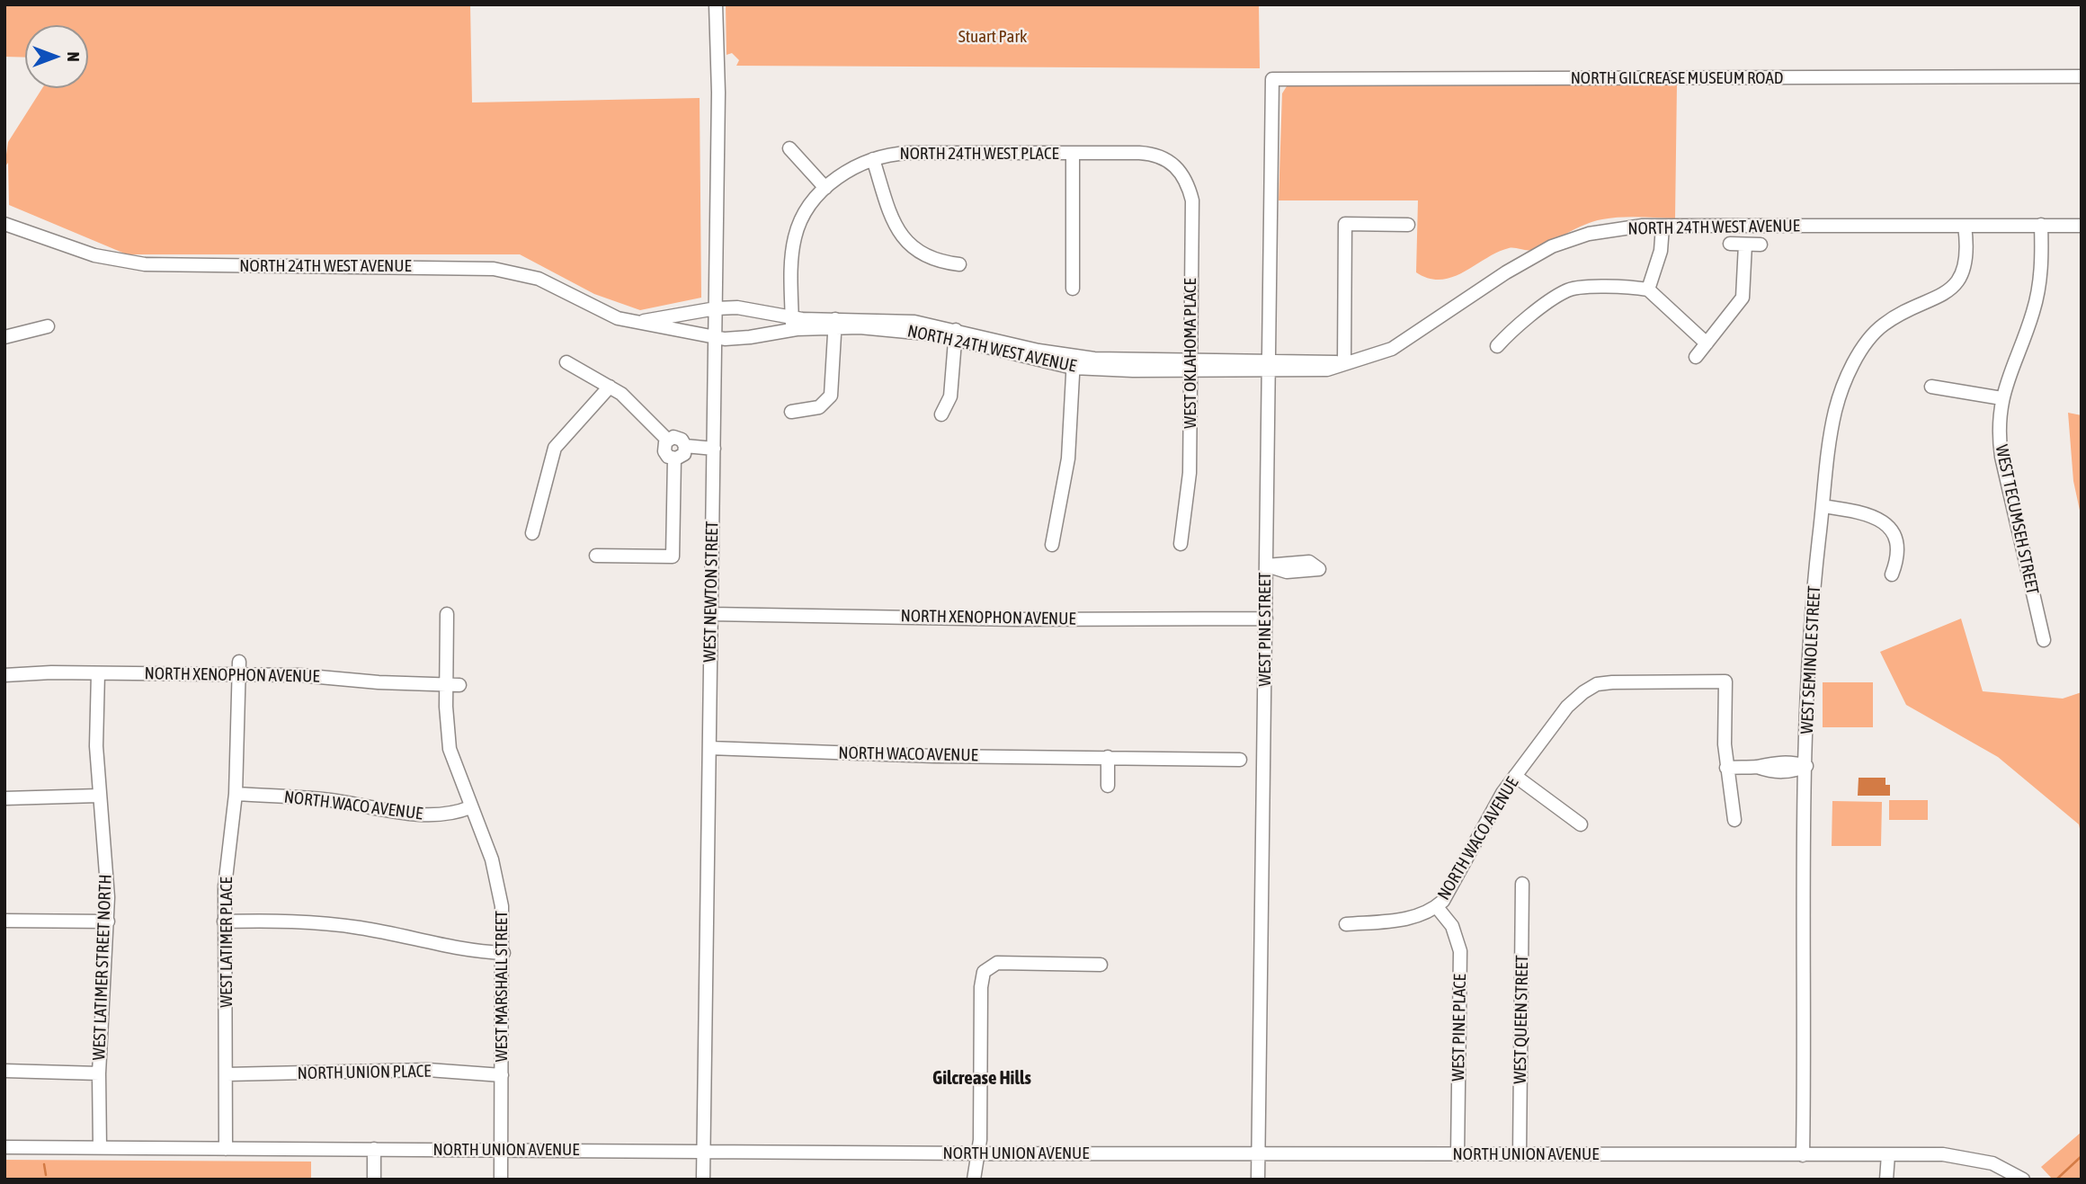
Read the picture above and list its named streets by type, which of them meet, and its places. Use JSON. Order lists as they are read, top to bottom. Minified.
{"streets":{"street":["NORTH GILCREASE MUSEUM ROAD","NORTH 24TH WEST PLACE","NORTH 24TH WEST AVENUE","WEST OKLAHOMA PLACE","WEST TECUMSEH STREET","WEST NEWTON STREET","NORTH XENOPHON AVENUE","WEST PINE STREET","WEST SEMINOLE STREET","NORTH WACO AVENUE","WEST LATIMER PLACE","WEST LATIMER STREET NORTH","WEST MARSHALL STREET","WEST QUEEN STREET","WEST PINE PLACE","NORTH UNION PLACE","NORTH UNION AVENUE"]},"crossings":[["NORTH GILCREASE MUSEUM ROAD","WEST PINE STREET"],["NORTH 24TH WEST PLACE","NORTH 24TH WEST AVENUE"],["NORTH 24TH WEST PLACE","WEST OKLAHOMA PLACE"],["NORTH 24TH WEST AVENUE","WEST OKLAHOMA PLACE"],["NORTH 24TH WEST AVENUE","WEST TECUMSEH STREET"],["NORTH 24TH WEST AVENUE","WEST NEWTON STREET"],["NORTH 24TH WEST AVENUE","WEST PINE STREET"],["NORTH 24TH WEST AVENUE","WEST SEMINOLE STREET"],["WEST NEWTON STREET","NORTH XENOPHON AVENUE"],["WEST NEWTON STREET","NORTH WACO AVENUE"],["WEST NEWTON STREET","NORTH UNION AVENUE"],["NORTH XENOPHON AVENUE","WEST PINE STREET"],["NORTH XENOPHON AVENUE","WEST LATIMER PLACE"],["NORTH XENOPHON AVENUE","WEST LATIMER STREET NORTH"],["NORTH XENOPHON AVENUE","WEST MARSHALL STREET"],["WEST PINE STREET","NORTH UNION AVENUE"],["WEST SEMINOLE STREET","NORTH UNION AVENUE"],["NORTH WACO AVENUE","WEST LATIMER PLACE"],["NORTH WACO AVENUE","WEST MARSHALL STREET"],["NORTH WACO AVENUE","WEST PINE PLACE"],["WEST LATIMER PLACE","NORTH UNION PLACE"],["WEST LATIMER PLACE","NORTH UNION AVENUE"],["WEST LATIMER STREET NORTH","NORTH UNION AVENUE"],["WEST MARSHALL STREET","NORTH UNION PLACE"],["WEST MARSHALL STREET","NORTH UNION AVENUE"],["WEST QUEEN STREET","NORTH UNION AVENUE"],["WEST PINE PLACE","NORTH UNION AVENUE"]],"districts":["Gilcrease Hills"],"parks":["Stuart Park"],"north":"right"}
